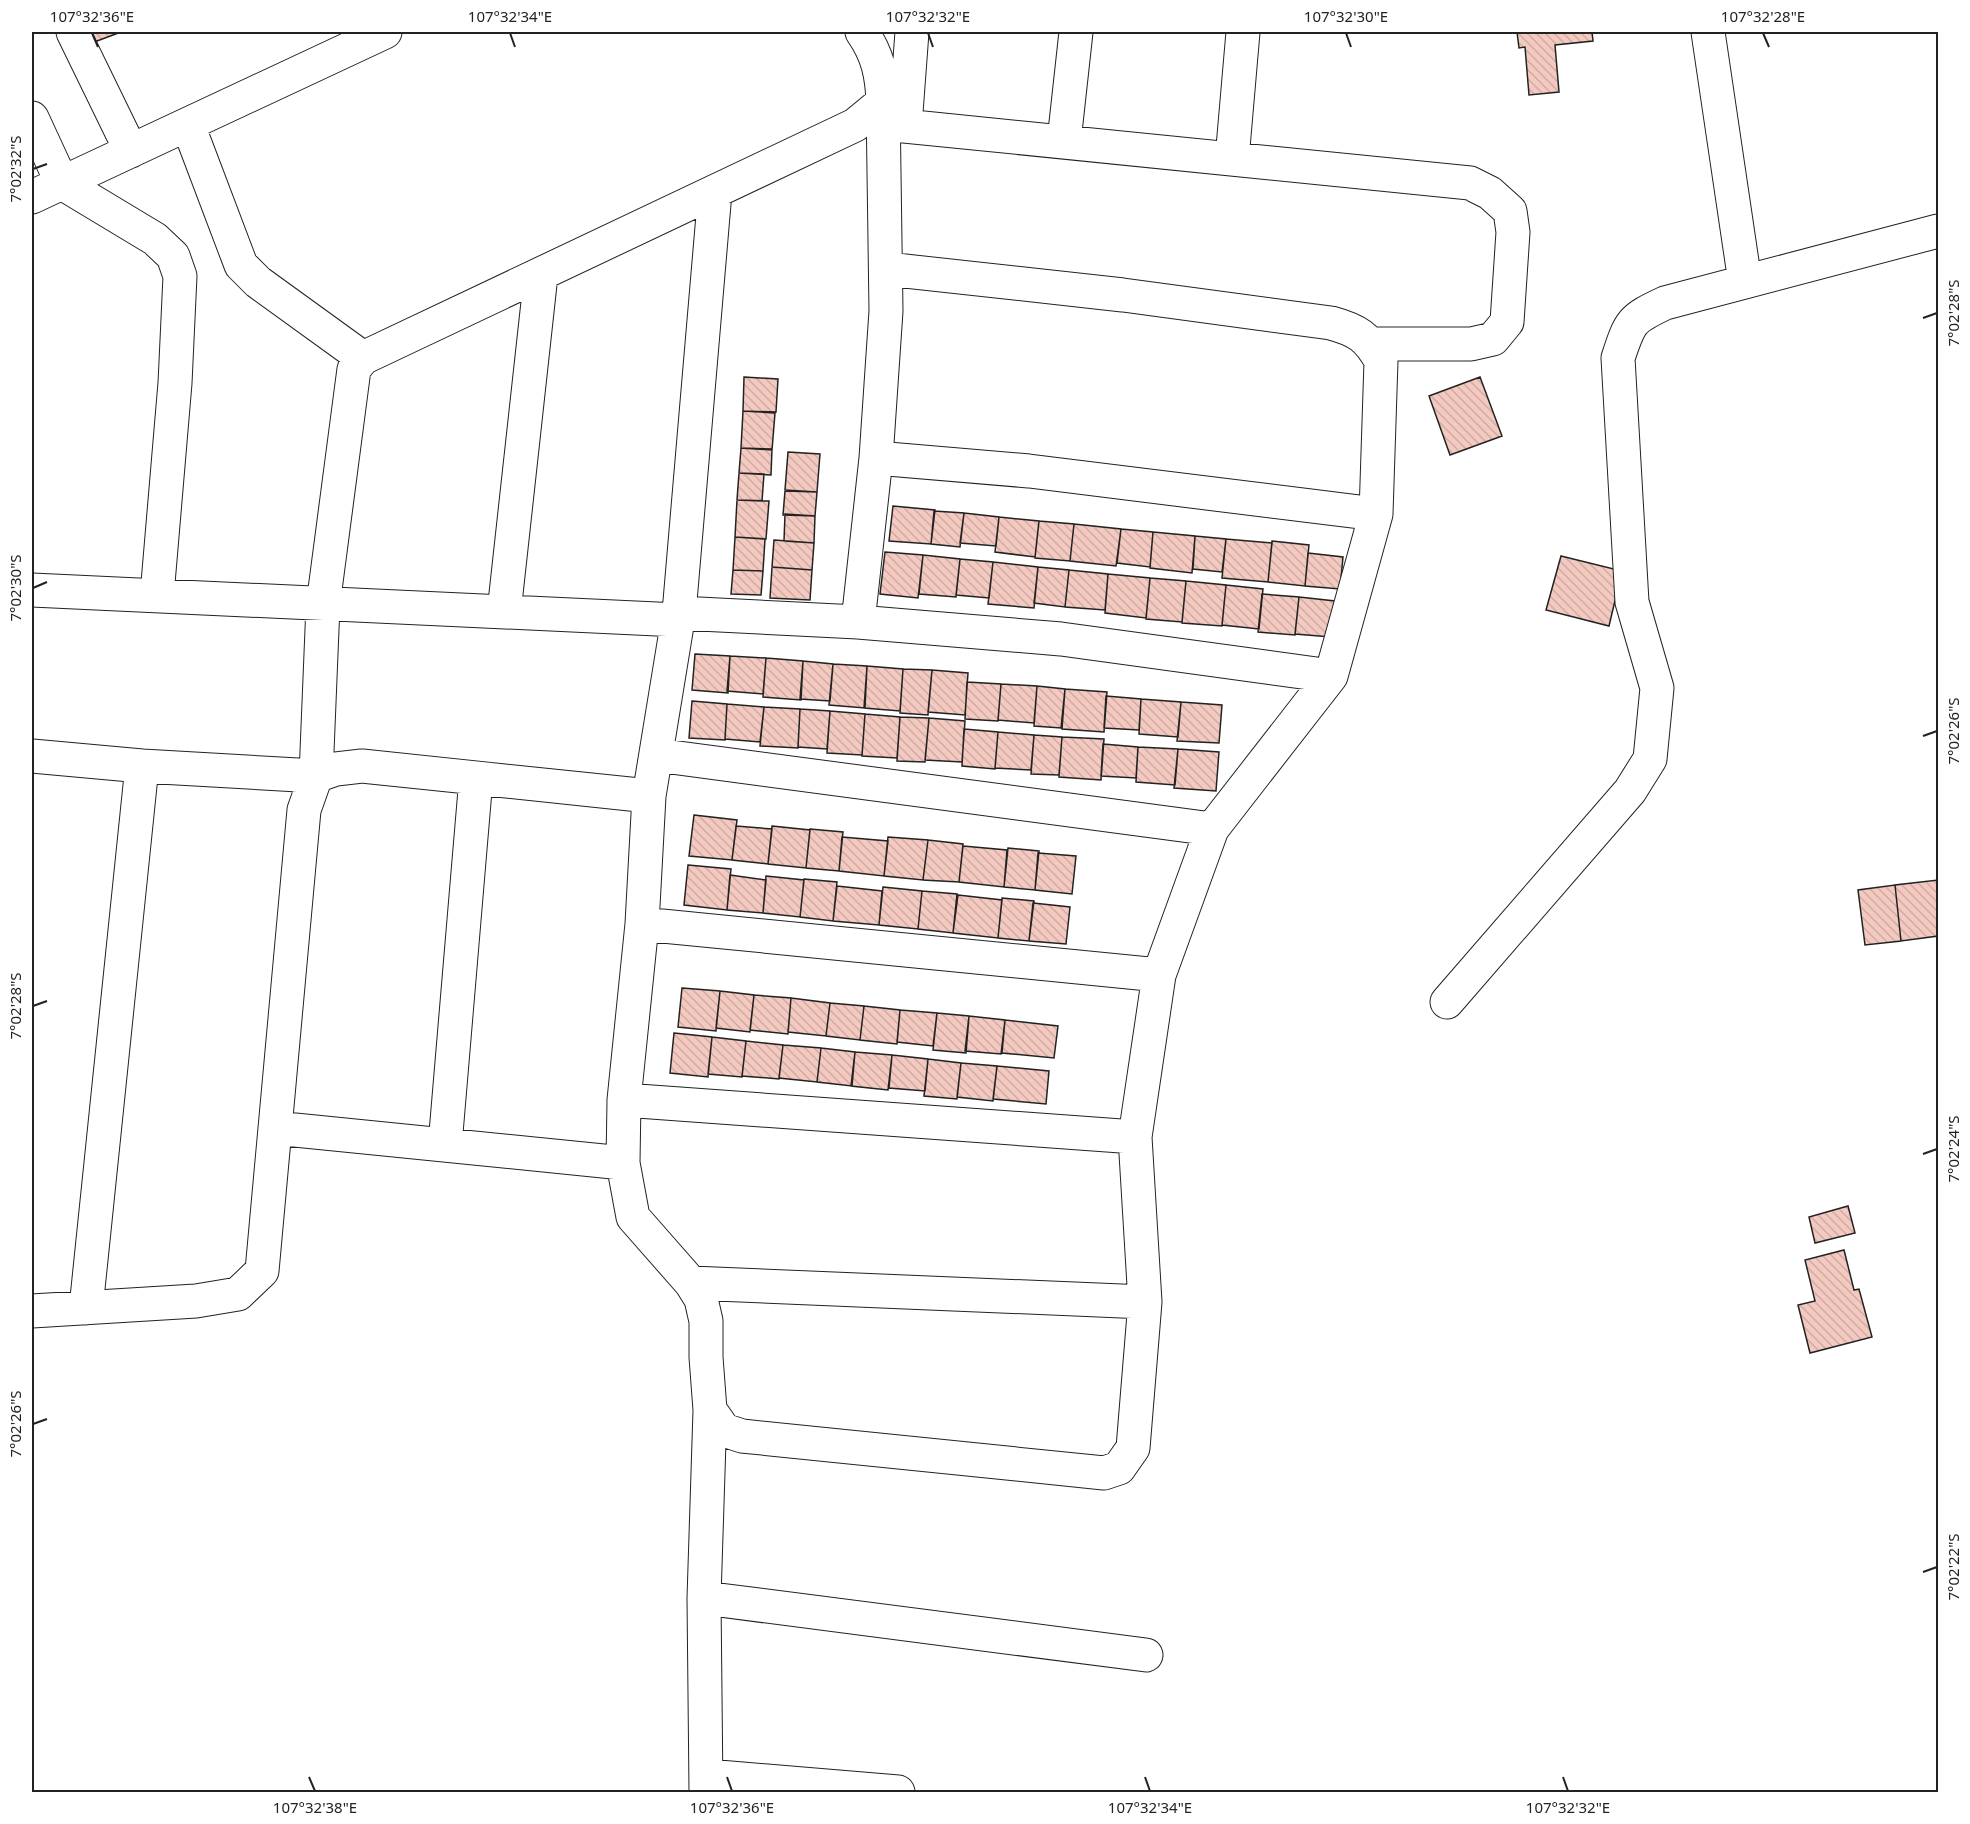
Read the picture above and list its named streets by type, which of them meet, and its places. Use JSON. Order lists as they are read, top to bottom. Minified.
{"coordinates":["107°32'36\"E","107°32'34\"E","107°32'32\"E","107°32'30\"E","107°32'28\"E","7°02'32\"S","7°02'28\"S","7°02'30\"S","7°02'26\"S","7°02'24\"S","7°02'22\"S","107°32'38\"E"]}
